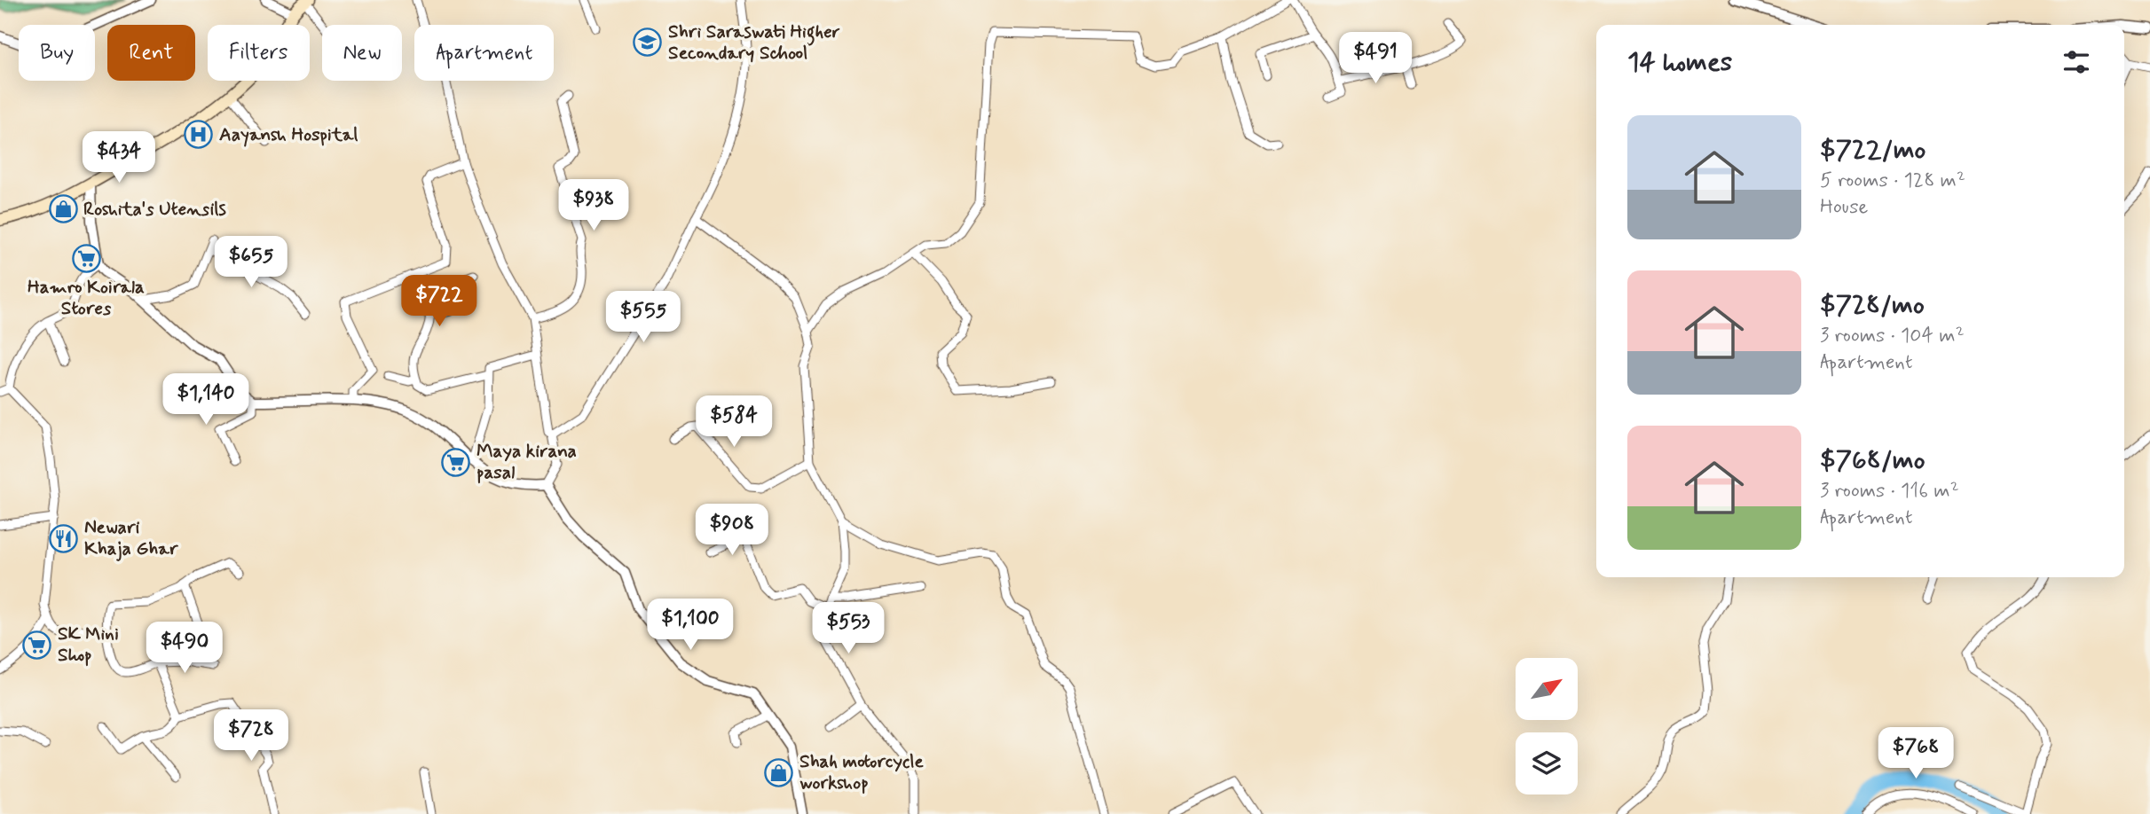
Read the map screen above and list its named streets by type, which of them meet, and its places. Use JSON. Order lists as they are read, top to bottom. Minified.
{"places":{"school or university":["Shri Saraswati Higher Secondary School"],"hospital":["Aayansh Hospital"],"shop":["Roshita's Utensils","Shah motorcycle workshop"],"supermarket":["Hamro Koirala Stores","Maya kirana pasal","SK Mini Shop"],"restaurant":["Newari Khaja Ghar"]},"north":"top right","page":{"chip":["Buy","Rent","Filters","New","Apartment"],"heading":"14 homes","price":["$491","$434","$938","$655","$722","$555","$1,140","$584","$908","$1,100","$553","$490","$728","$768"],"list":[{"name":"$722/mo","note":"5 rooms · 128 m² · House"},{"name":"$728/mo","note":"3 rooms · 104 m² · Apartment"},{"name":"$768/mo","note":"3 rooms · 116 m² · Apartment"}]}}
